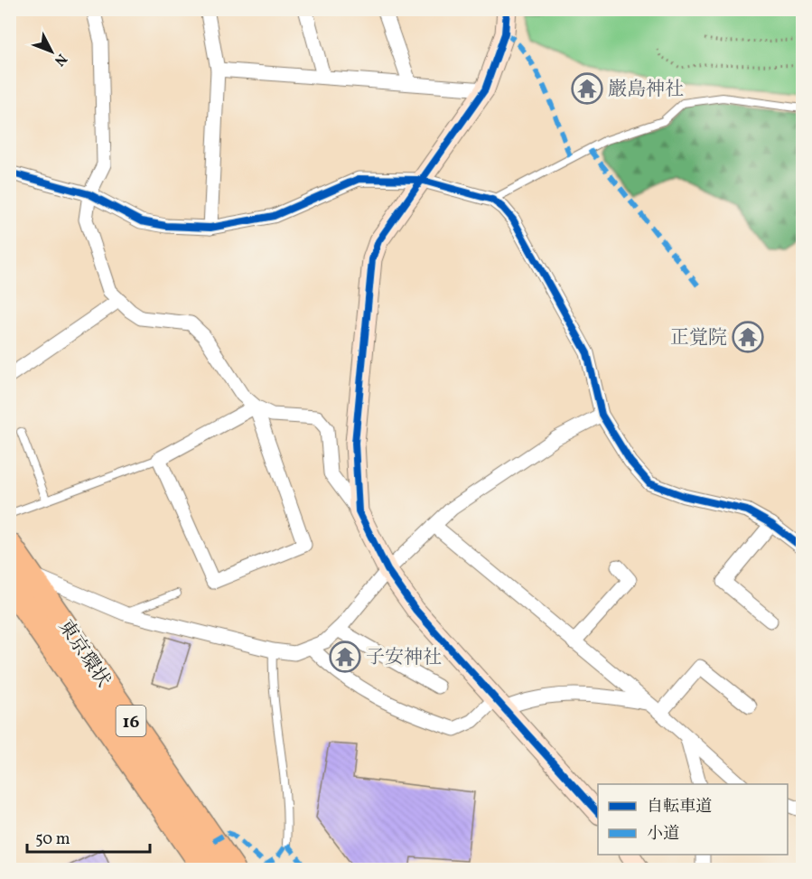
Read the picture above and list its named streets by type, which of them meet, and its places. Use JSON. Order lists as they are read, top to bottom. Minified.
{"streets":{"highway":["東京環状","16"]},"places":{"temple":["巌島神社","正覚院","子安神社"]},"legend":["自転車道","小道"],"scale_bar":"50 m","north":"bottom right"}
